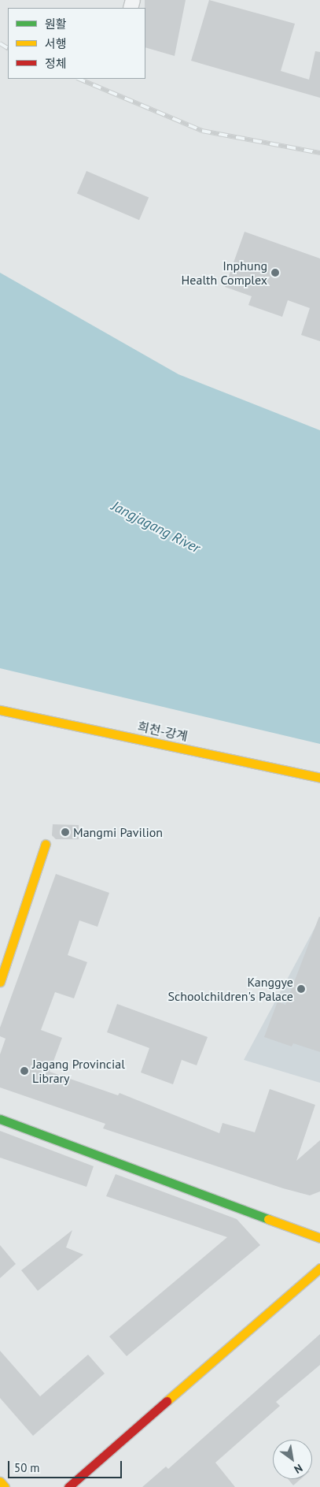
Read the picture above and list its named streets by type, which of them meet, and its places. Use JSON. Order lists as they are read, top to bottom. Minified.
{"streets":{"main road":["희천-강계"]},"water":["Jangjagang River"],"places":["Inphung Health Complex","Mangmi Pavilion","Kanggye Schoolchildren's Palace","Jagang Provincial Library"],"legend":["원활","서행","정체"],"scale_bar":"50 m","north":"bottom right"}
